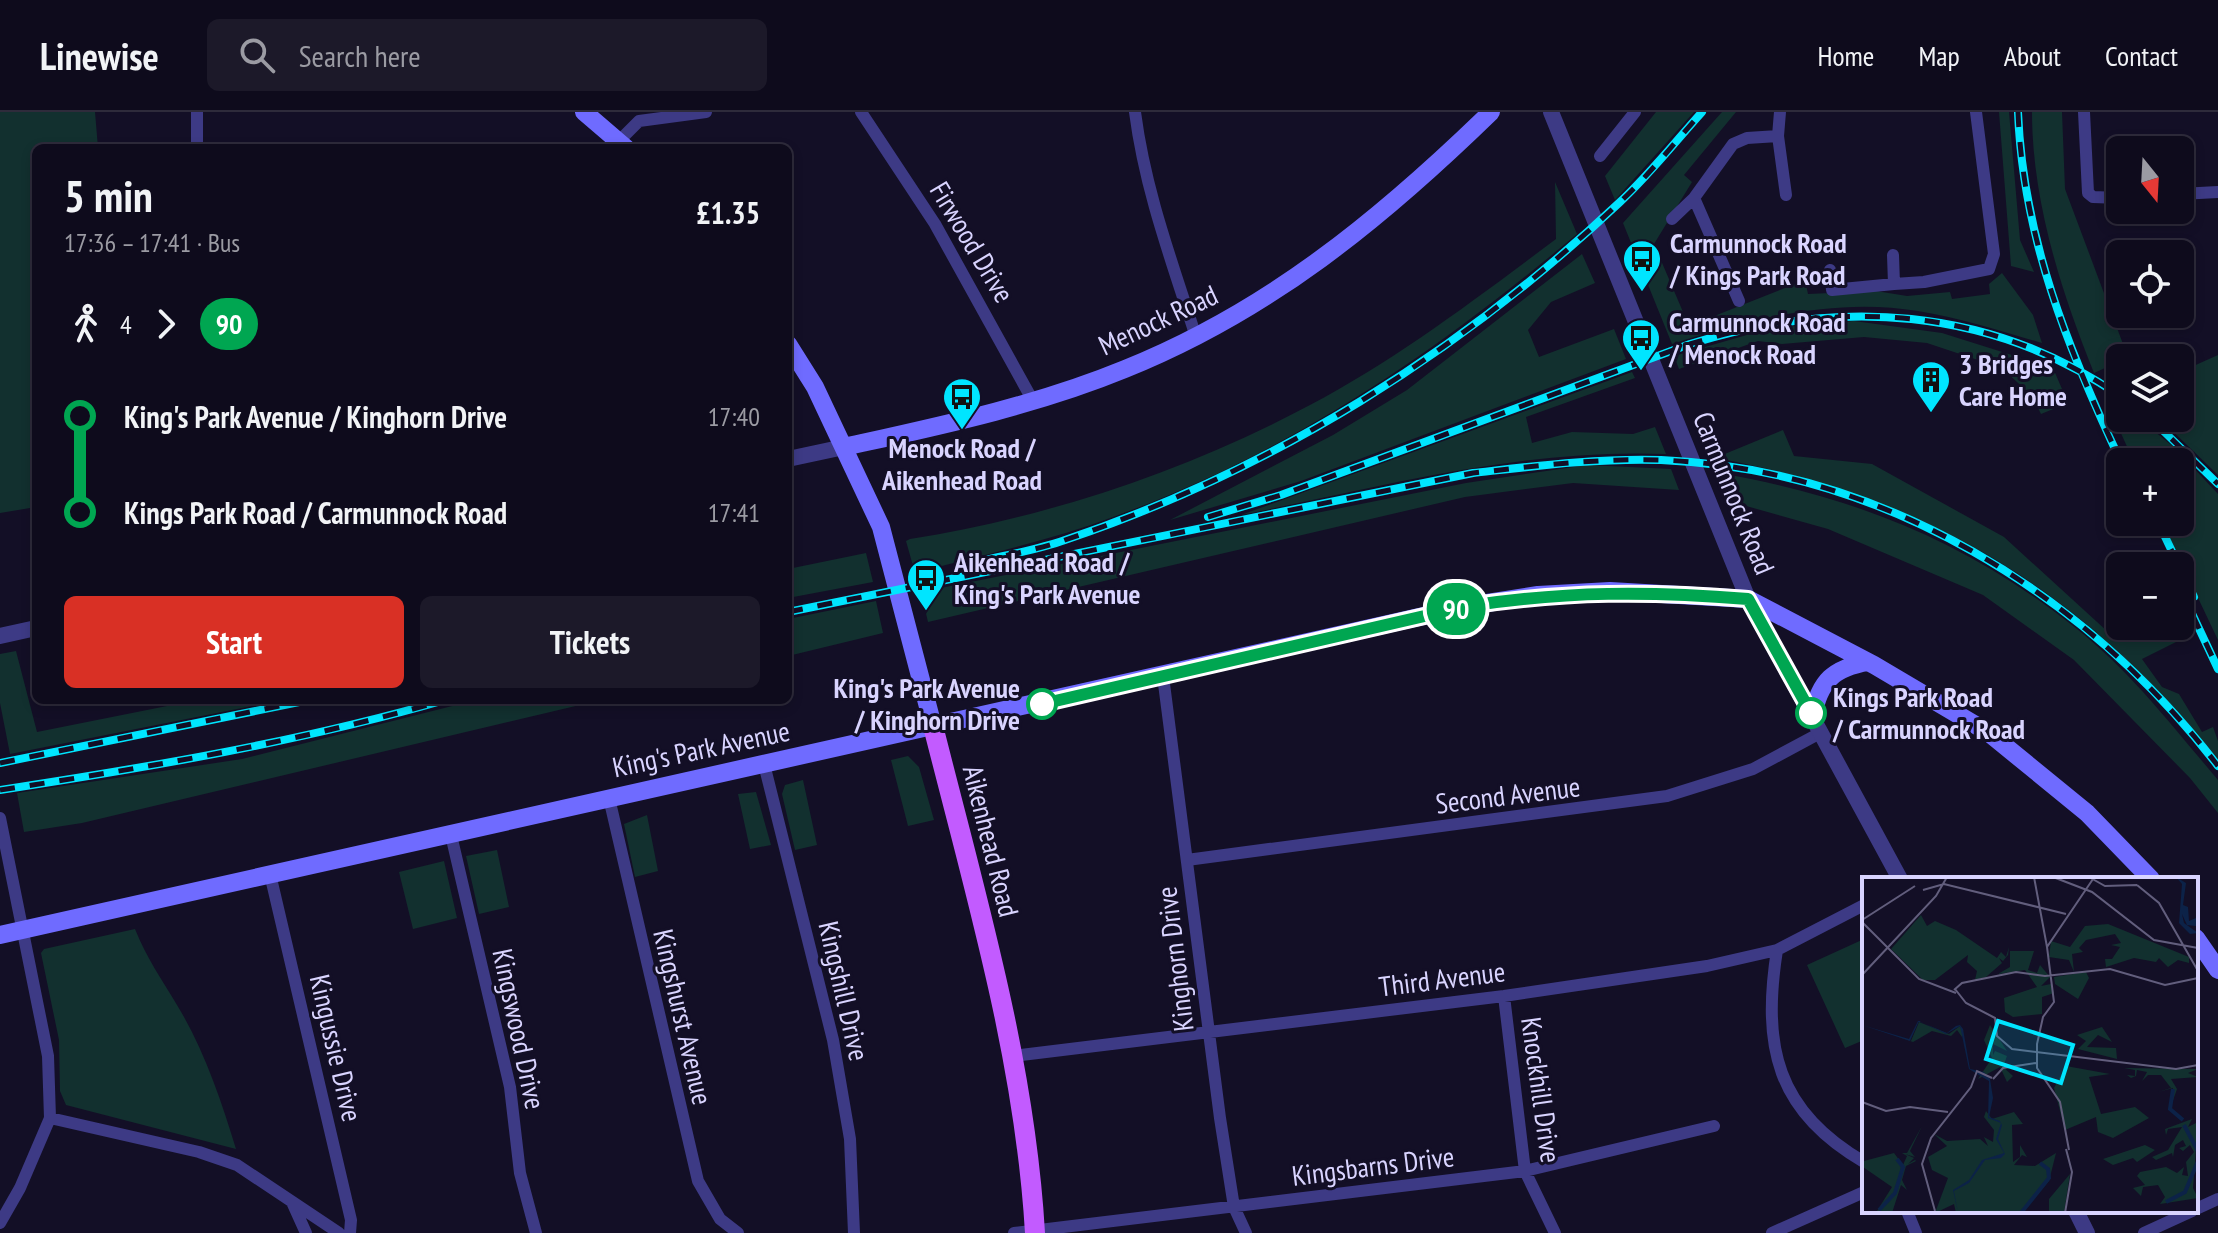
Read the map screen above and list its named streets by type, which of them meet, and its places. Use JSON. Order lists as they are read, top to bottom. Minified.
{"streets":{"main road":["Menock Road","King's Park Avenue","Aikenhead Road"],"street":["Firwood Drive","Carmunnock Road","Second Avenue","Kinghorn Drive","Third Avenue","Kingshill Drive","Kingshurst Avenue","Kingswood Drive","Kingussie Drive","Knockhill Drive","Kingsbarns Drive"]},"crossings":[["Firwood Drive","Menock Road"],["Menock Road","Aikenhead Road"],["Carmunnock Road","King's Park Avenue"],["Carmunnock Road","Second Avenue"],["King's Park Avenue","Aikenhead Road"],["King's Park Avenue","Kinghorn Drive"],["King's Park Avenue","Kingshill Drive"],["King's Park Avenue","Kingshurst Avenue"],["King's Park Avenue","Kingswood Drive"],["King's Park Avenue","Kingussie Drive"],["Second Avenue","Kinghorn Drive"],["Aikenhead Road","Third Avenue"],["Aikenhead Road","Kingsbarns Drive"],["Kinghorn Drive","Third Avenue"],["Kinghorn Drive","Kingsbarns Drive"],["Third Avenue","Knockhill Drive"],["Knockhill Drive","Kingsbarns Drive"]],"places":{"bus stop":["Carmunnock Road / Kings Park Road","Carmunnock Road / Menock Road","Menock Road / Aikenhead Road","Aikenhead Road / King's Park Avenue"],"building":["3 Bridges Care Home"],"other":["King's Park Avenue / Kinghorn Drive","Kings Park Road / Carmunnock Road"]},"lines":["bus line 90"],"north":"bottom","page":{"header":"Linewise","search":"Search here","nav":["Home","Map","About","Contact"],"on_map":"90","map_buttons":["+","−"],"heading":["5 min","17:36 – 17:41 · Bus","£1.35"],"legs":["4","90"],"list":[{"name":"King's Park Avenue / Kinghorn Drive","value":"17:40"},{"name":"Kings Park Road / Carmunnock Road","value":"17:41"}],"buttons":["Start","Tickets"]}}
